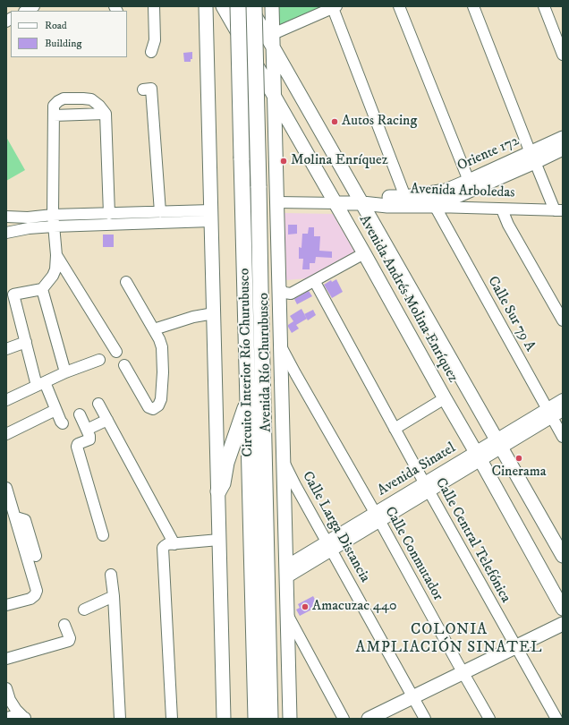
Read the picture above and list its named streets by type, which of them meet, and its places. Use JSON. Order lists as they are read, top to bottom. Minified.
{"streets":{"highway":["Circuito Interior Río Churubusco"],"main road":["Oriente 172","Avenida Arboledas","Avenida Andrés Molina Enríquez","Avenida Río Churubusco"],"street":["Calle Sur 79 A","Avenida Sinatel","Calle Larga Distancia","Calle Central Telefónica","Calle Conmutador"]},"crossings":[["Oriente 172","Avenida Arboledas"],["Oriente 172","Calle Sur 79 A"],["Avenida Arboledas","Avenida Andrés Molina Enríquez"],["Avenida Arboledas","Calle Sur 79 A"],["Avenida Arboledas","Avenida Río Churubusco"],["Avenida Andrés Molina Enríquez","Avenida Río Churubusco"],["Avenida Andrés Molina Enríquez","Avenida Sinatel"],["Calle Sur 79 A","Avenida Sinatel"],["Avenida Río Churubusco","Avenida Sinatel"],["Avenida Río Churubusco","Calle Larga Distancia"],["Avenida Río Churubusco","Calle Conmutador"],["Avenida Sinatel","Calle Larga Distancia"],["Avenida Sinatel","Calle Central Telefónica"],["Avenida Sinatel","Calle Conmutador"]],"districts":["COLONIA AMPLIACIÓN SINATEL"],"places":["Autos Racing","Molina Enríquez","Cinerama","Amacuzac 440"],"legend":["Road","Building"]}
